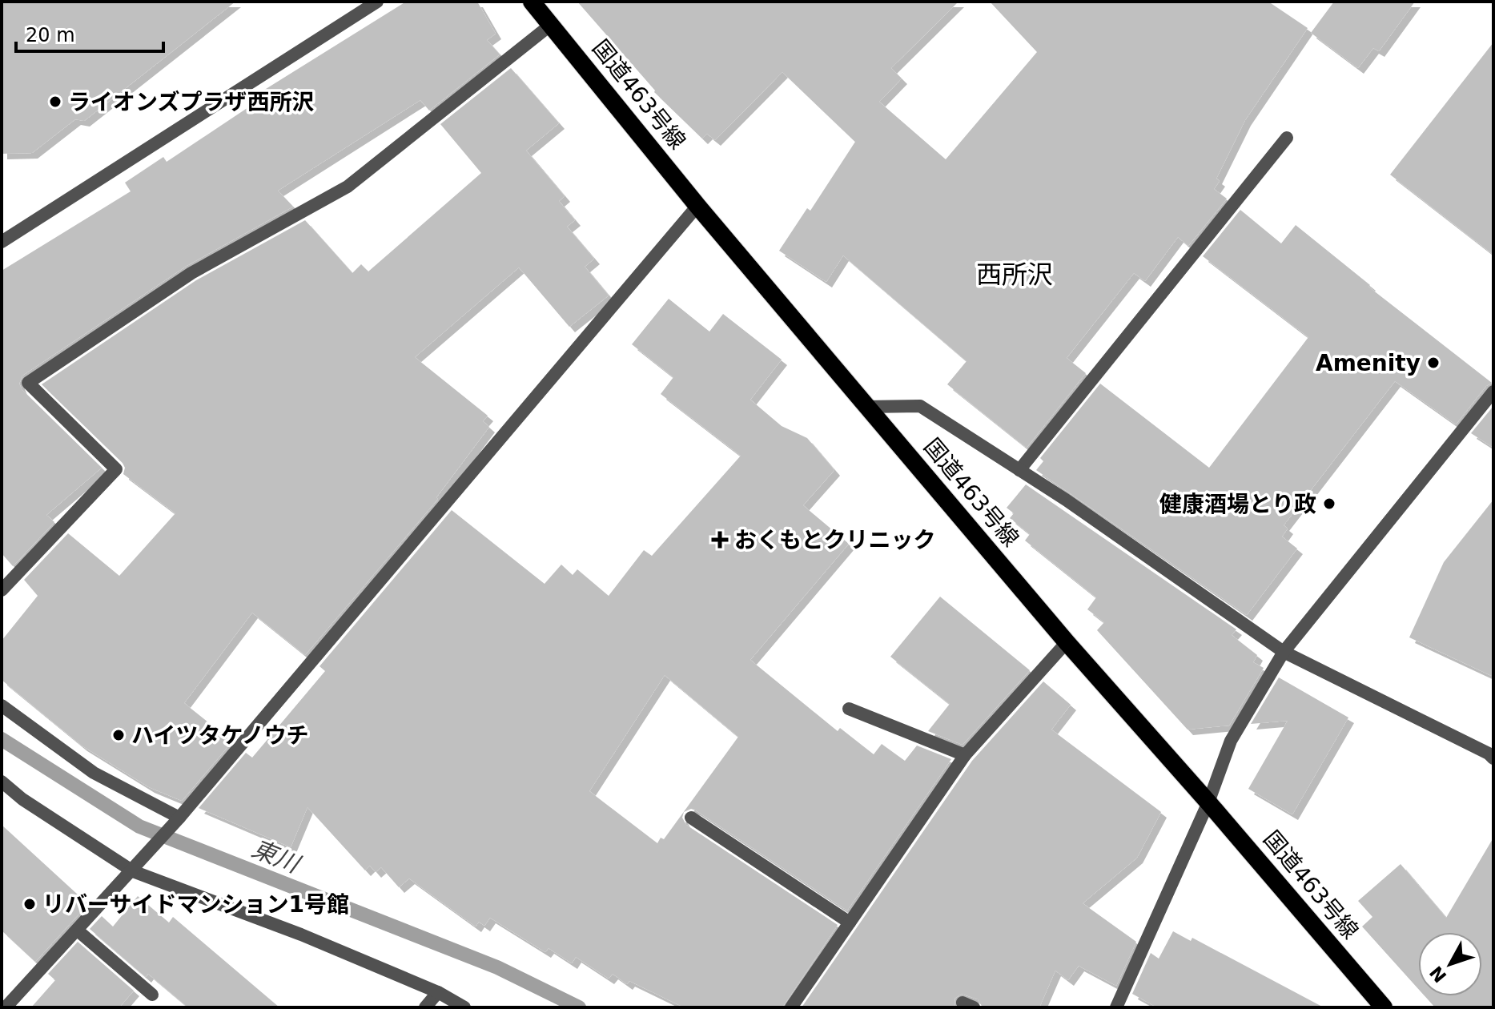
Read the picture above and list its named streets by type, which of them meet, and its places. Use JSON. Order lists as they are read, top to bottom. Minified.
{"streets":{"highway":["国道463号線"]},"districts":["西所沢"],"water":["東川"],"places":{"other":["ライオンズプラザ西所沢","Amenity","健康酒場とり政","ハイツタケノウチ","リバーサイドマンション1号館"],"health":["おくもとクリニック"]},"scale_bar":"20 m","north":"bottom left"}
